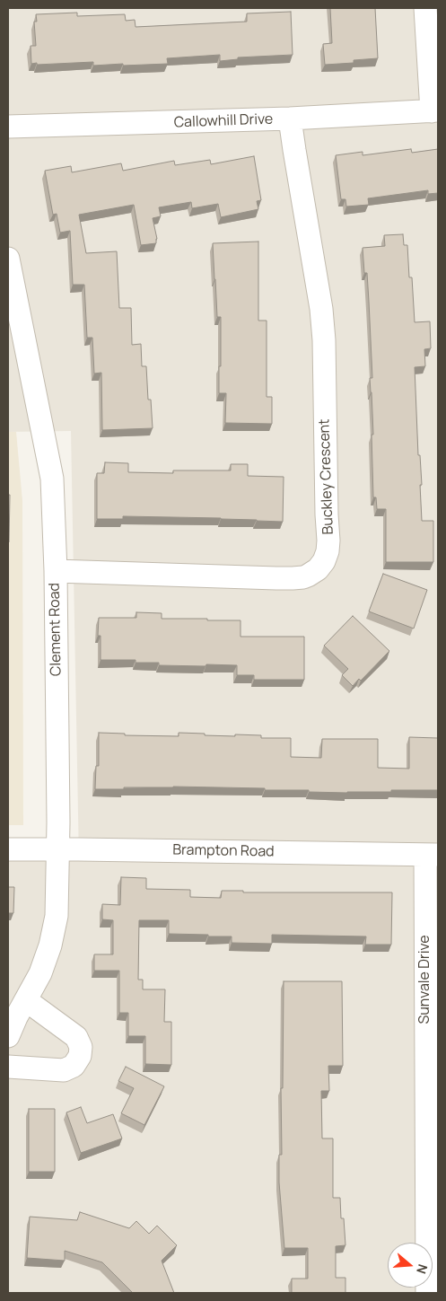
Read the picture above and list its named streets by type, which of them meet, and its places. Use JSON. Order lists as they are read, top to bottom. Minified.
{"streets":{"street":["Callowhill Drive","Buckley Crescent","Clement Road","Brampton Road","Sunvale Drive"]},"crossings":[["Callowhill Drive","Buckley Crescent"],["Buckley Crescent","Clement Road"],["Clement Road","Brampton Road"],["Brampton Road","Sunvale Drive"]],"north":"right"}
